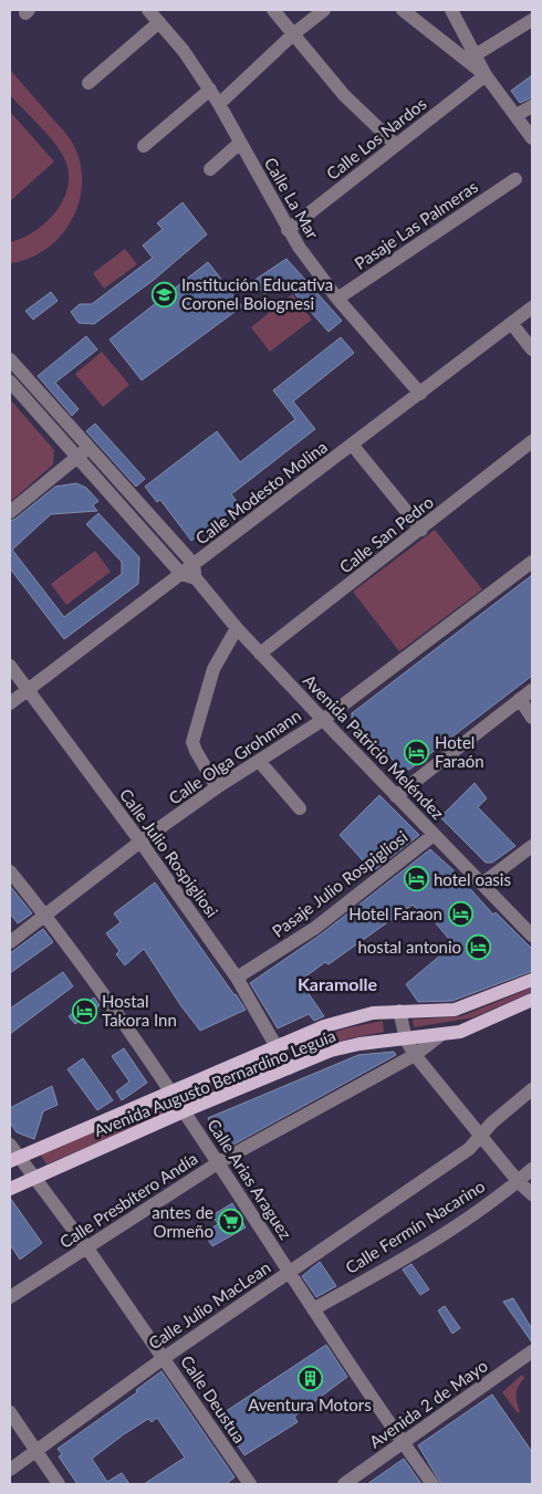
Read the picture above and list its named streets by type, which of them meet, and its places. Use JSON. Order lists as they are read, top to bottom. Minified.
{"streets":{"main road":["Avenida Augusto Bernardino Leguía"],"street":["Calle Los Nardos","Calle La Mar","Pasaje Las Palmeras","Calle Modesto Molina","Calle San Pedro","Avenida Patricio Meléndez","Calle Olga Grohmann","Calle Julio Rospigliosi","Pasaje Julio Rospigliosi","Calle Arias Araguez","Calle Presbítero Andía","Calle Fermín Nacarino","Calle Julio MacLean","Calle Deustua","Avenida 2 de Mayo"]},"crossings":[["Calle Los Nardos","Calle La Mar"],["Calle La Mar","Pasaje Las Palmeras"],["Calle La Mar","Calle Modesto Molina"],["Calle Modesto Molina","Avenida Patricio Meléndez"],["Calle Modesto Molina","Calle Julio Rospigliosi"],["Calle San Pedro","Avenida Patricio Meléndez"],["Avenida Patricio Meléndez","Calle Olga Grohmann"],["Avenida Patricio Meléndez","Pasaje Julio Rospigliosi"],["Calle Olga Grohmann","Calle Julio Rospigliosi"],["Calle Olga Grohmann","Calle Arias Araguez"],["Calle Julio Rospigliosi","Pasaje Julio Rospigliosi"],["Calle Julio Rospigliosi","Avenida Augusto Bernardino Leguía"],["Avenida Augusto Bernardino Leguía","Calle Arias Araguez"],["Avenida Augusto Bernardino Leguía","Calle Presbítero Andía"],["Avenida Augusto Bernardino Leguía","Calle Deustua"],["Calle Arias Araguez","Calle Presbítero Andía"],["Calle Arias Araguez","Calle Fermín Nacarino"],["Calle Arias Araguez","Calle Julio MacLean"],["Calle Arias Araguez","Avenida 2 de Mayo"],["Calle Presbítero Andía","Calle Deustua"],["Calle Julio MacLean","Calle Deustua"]],"districts":["Karamolle"],"places":{"school or university":["Institución Educativa Coronel Bolognesi"],"hotel":["Hotel Faraón","hotel oasis","Hotel Faraon","hostal antonio","Hostal Takora Inn"],"supermarket":["antes de Ormeño"],"building":["Aventura Motors"]}}
